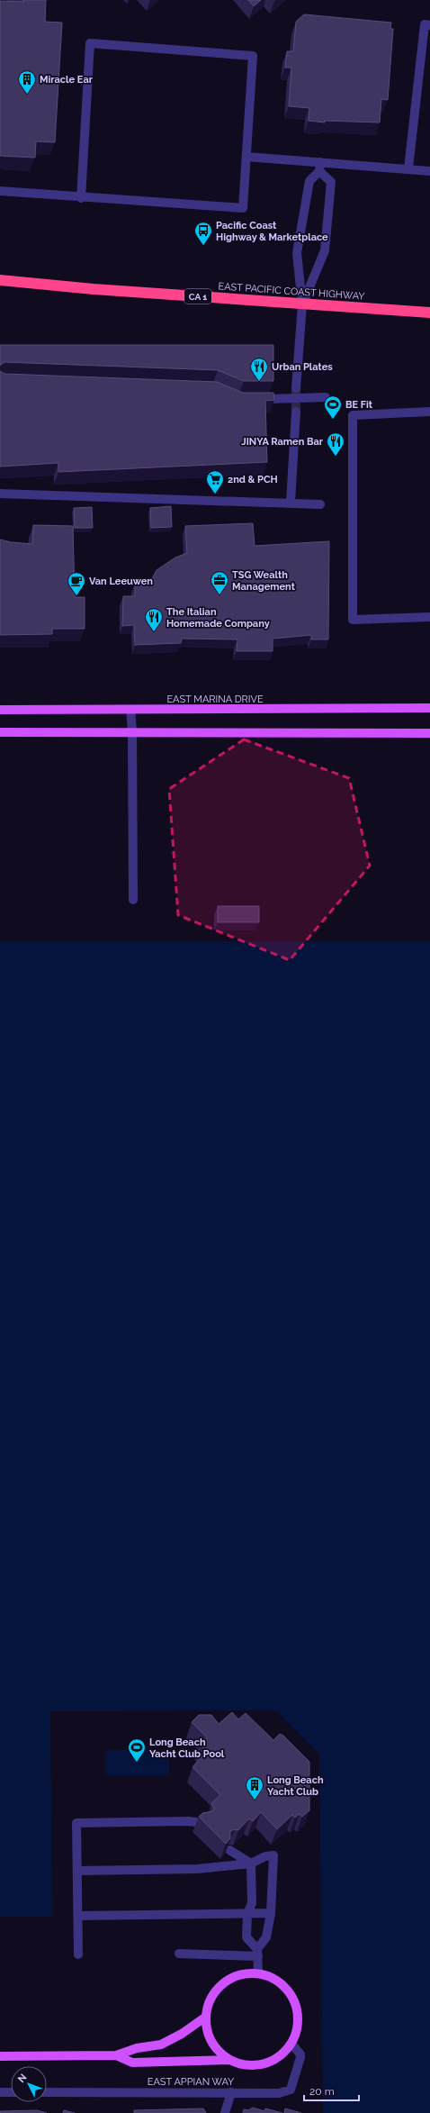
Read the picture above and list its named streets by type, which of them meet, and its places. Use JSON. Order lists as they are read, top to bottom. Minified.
{"streets":{"highway":["EAST PACIFIC COAST HIGHWAY","CA 1"],"main road":["EAST MARINA DRIVE","EAST APPIAN WAY"]},"places":{"building":["Miracle Ear","Long Beach Yacht Club"],"bus stop":["Pacific Coast Highway & Marketplace"],"restaurant":["Urban Plates","JINYA Ramen Bar","The Italian Homemade Company"],"sports":["BE Fit","Long Beach Yacht Club Pool"],"supermarket":["2nd & PCH"],"office":["TSG Wealth Management"],"cafe":["Van Leeuwen"]},"scale_bar":"20 m","north":"top left"}
